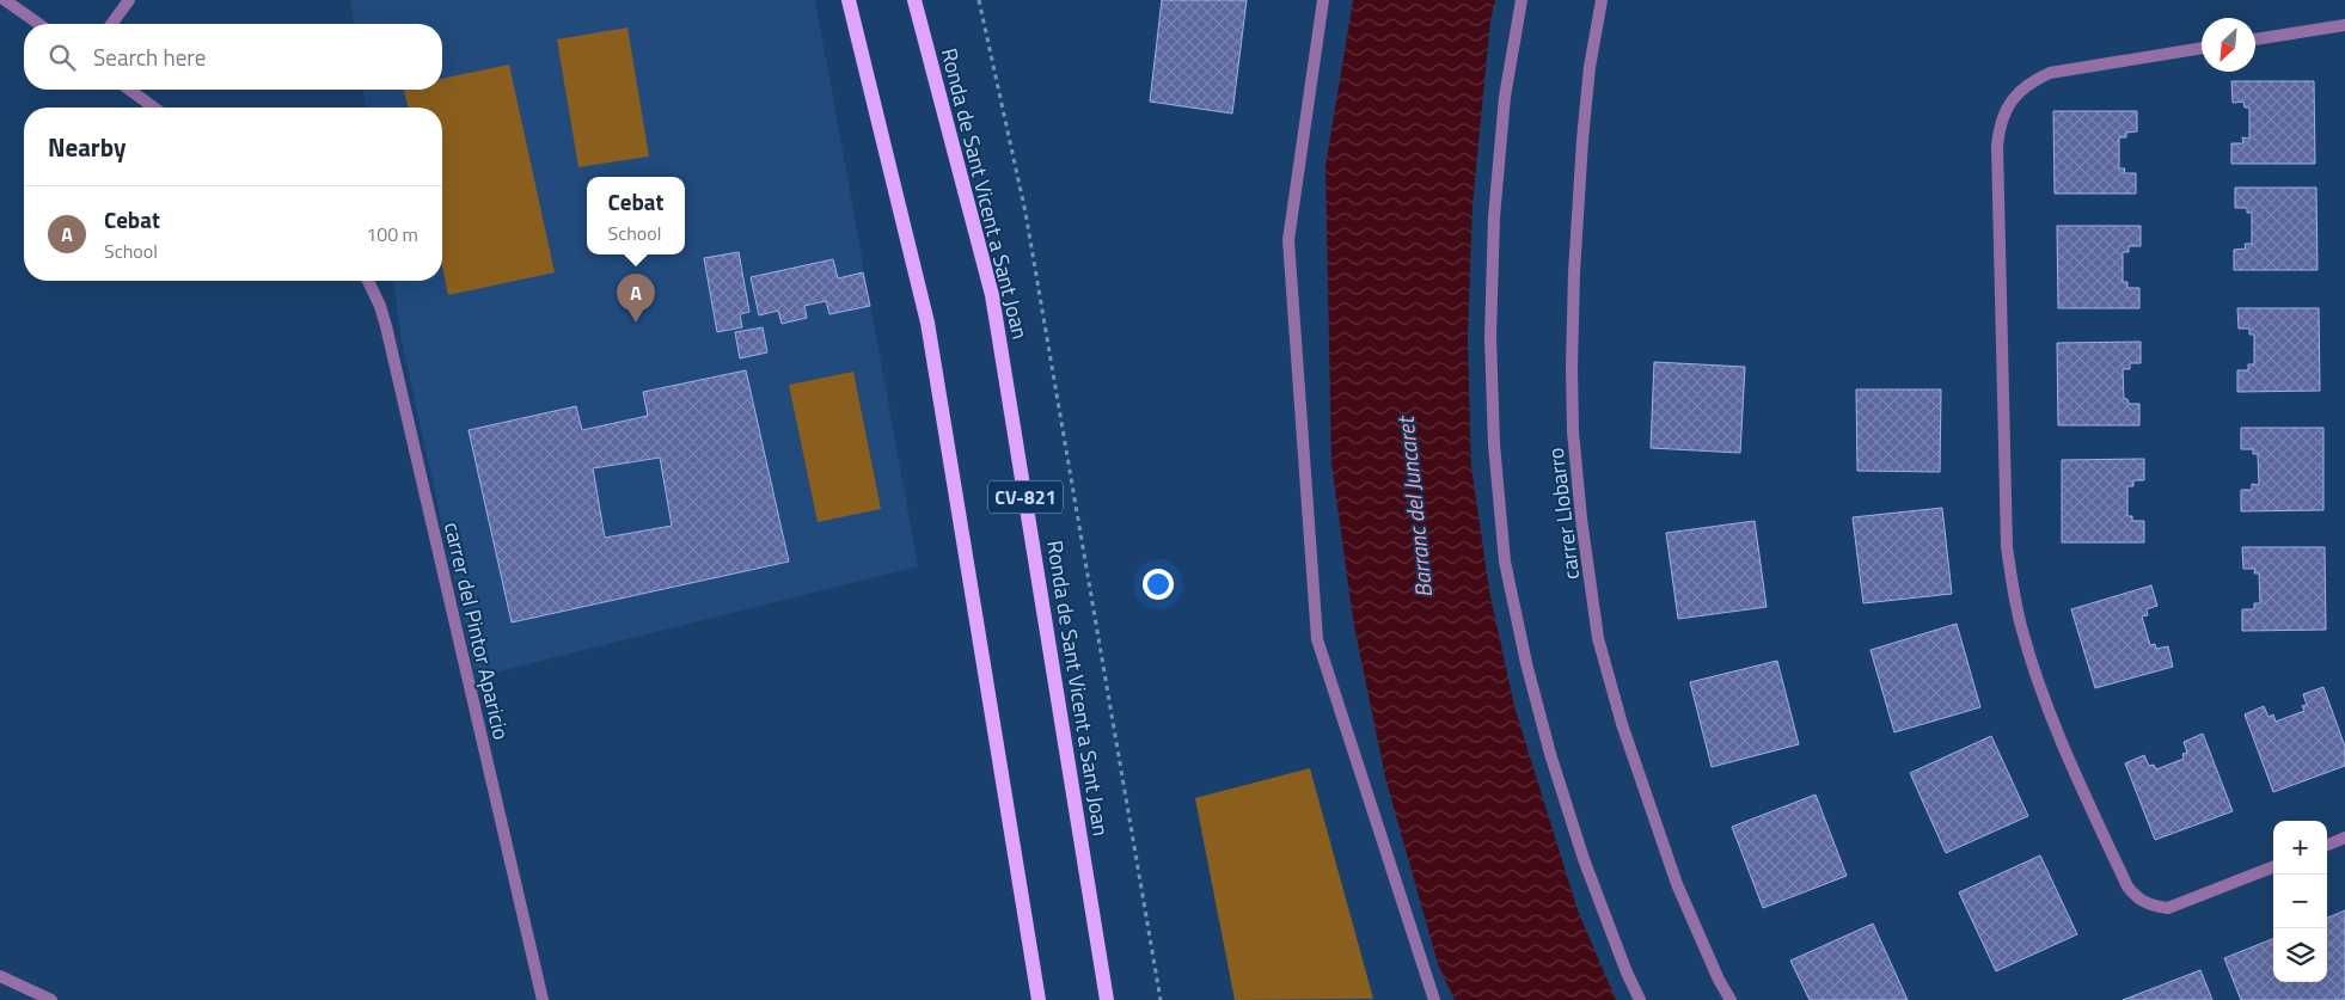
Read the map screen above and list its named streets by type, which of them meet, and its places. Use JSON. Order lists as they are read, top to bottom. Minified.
{"streets":{"main road":["Ronda de Sant Vicent a Sant Joan","CV-821"],"street":["carrer Llobarro","carrer del Pintor Aparicio"]},"water":["Barranc del Juncaret"],"north":"bottom left","page":{"search":"Search here","heading":"Nearby","popup":["Cebat","School"],"list":[{"mark":"A","name":"Cebat","note":"School","value":"100 m"}],"pins":"A","map_buttons":["+","−"]}}
